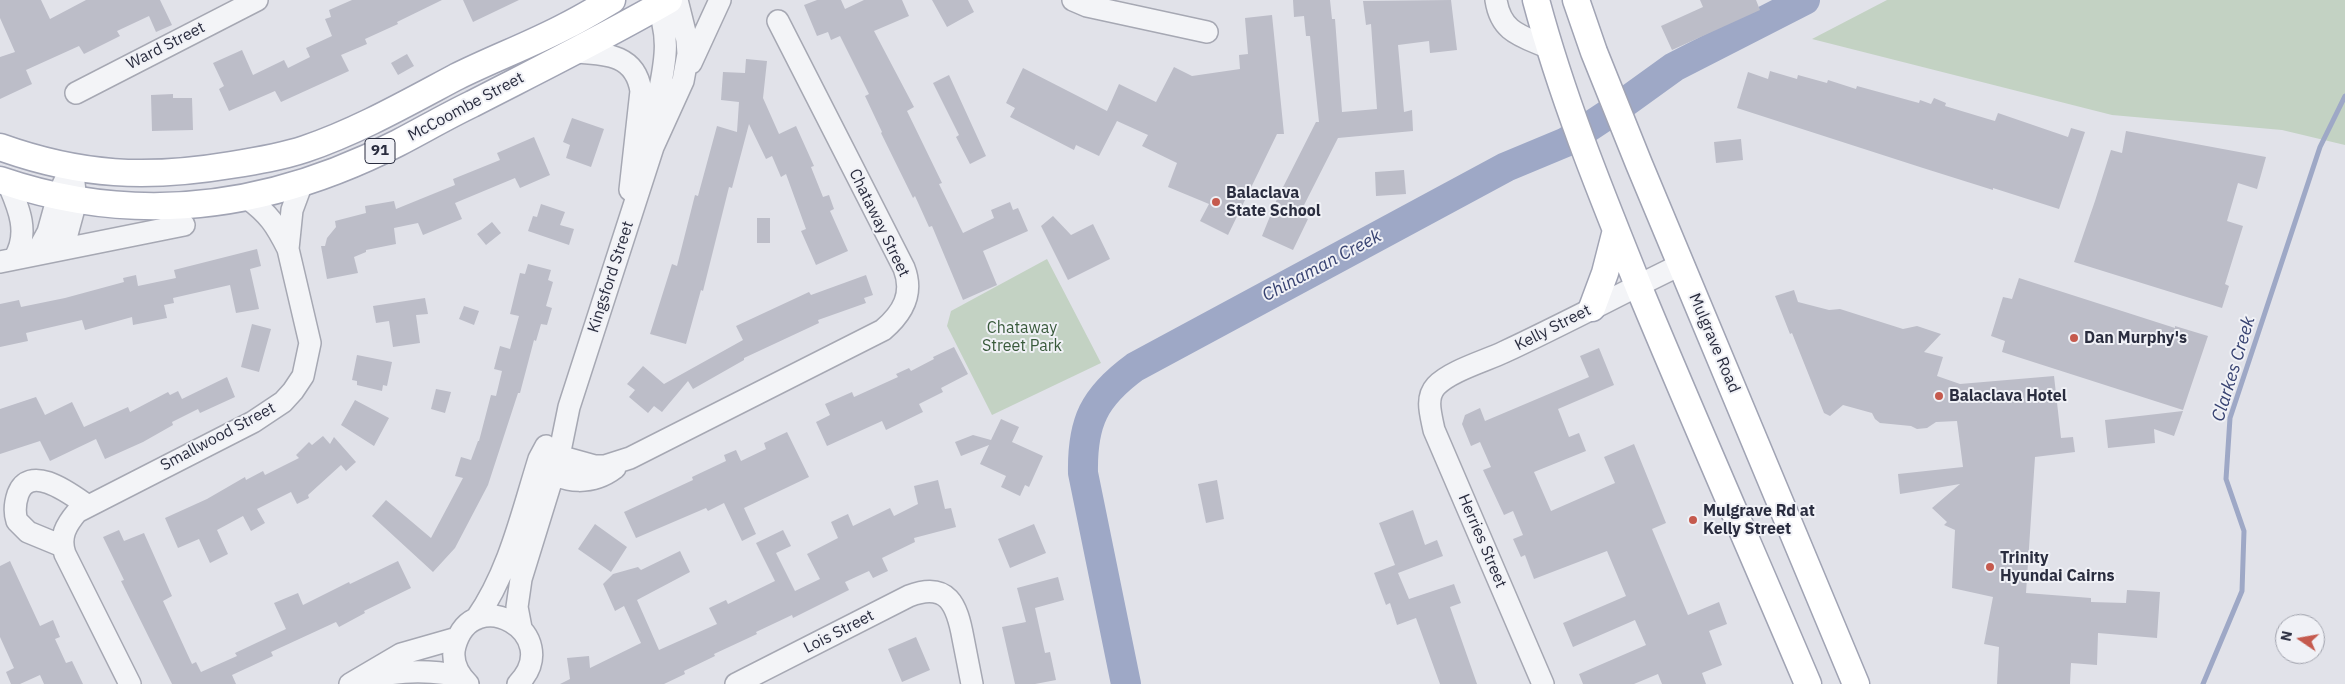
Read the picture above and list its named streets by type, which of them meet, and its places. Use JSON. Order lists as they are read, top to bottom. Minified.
{"streets":{"main road":["McCoombe Street","91","Mulgrave Road"],"street":["Ward Street","Chataway Street","Kingsford Street","Kelly Street","Smallwood Street","Herries Street","Lois Street"]},"crossings":[["McCoombe Street","91"],["McCoombe Street","Kingsford Street"],["McCoombe Street","Smallwood Street"],["Chataway Street","Kingsford Street"],["Kelly Street","Mulgrave Road"],["Kelly Street","Herries Street"]],"water":["Chinaman Creek","Clarkes Creek"],"parks":["Chataway Street Park"],"places":["Balaclava State School","Dan Murphy's","Balaclava Hotel","Mulgrave Rd at Kelly Street","Trinity Hyundai Cairns"],"north":"left"}
